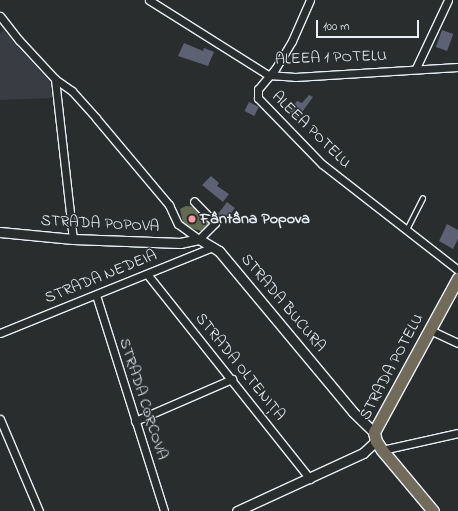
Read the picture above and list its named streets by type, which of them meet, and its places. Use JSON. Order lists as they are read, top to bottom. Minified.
{"streets":{"main road":["STRADA BUCURA","STRADA POTELU"],"street":["ALEEA 1 POTELU","ALEEA POTELU","STRADA POPOVA","STRADA NEDEIA","STRADA OLTENIȚA","STRADA CORCOVA"]},"crossings":[["ALEEA 1 POTELU","ALEEA POTELU"],["STRADA POPOVA","STRADA BUCURA"],["STRADA NEDEIA","STRADA BUCURA"],["STRADA NEDEIA","STRADA OLTENIȚA"],["STRADA NEDEIA","STRADA CORCOVA"],["STRADA BUCURA","STRADA POTELU"],["STRADA OLTENIȚA","STRADA POTELU"]],"places":["Fântâna Popova"],"scale_bar":"100 m"}
